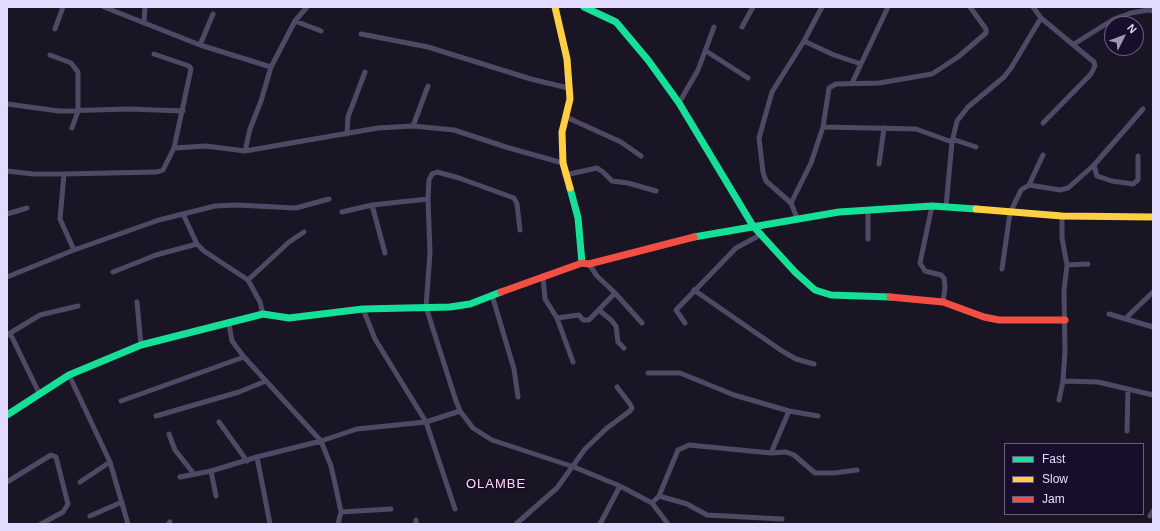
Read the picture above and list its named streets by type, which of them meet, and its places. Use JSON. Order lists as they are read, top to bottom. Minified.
{"districts":["OLAMBE"],"legend":["Fast","Slow","Jam"],"north":"top right"}
